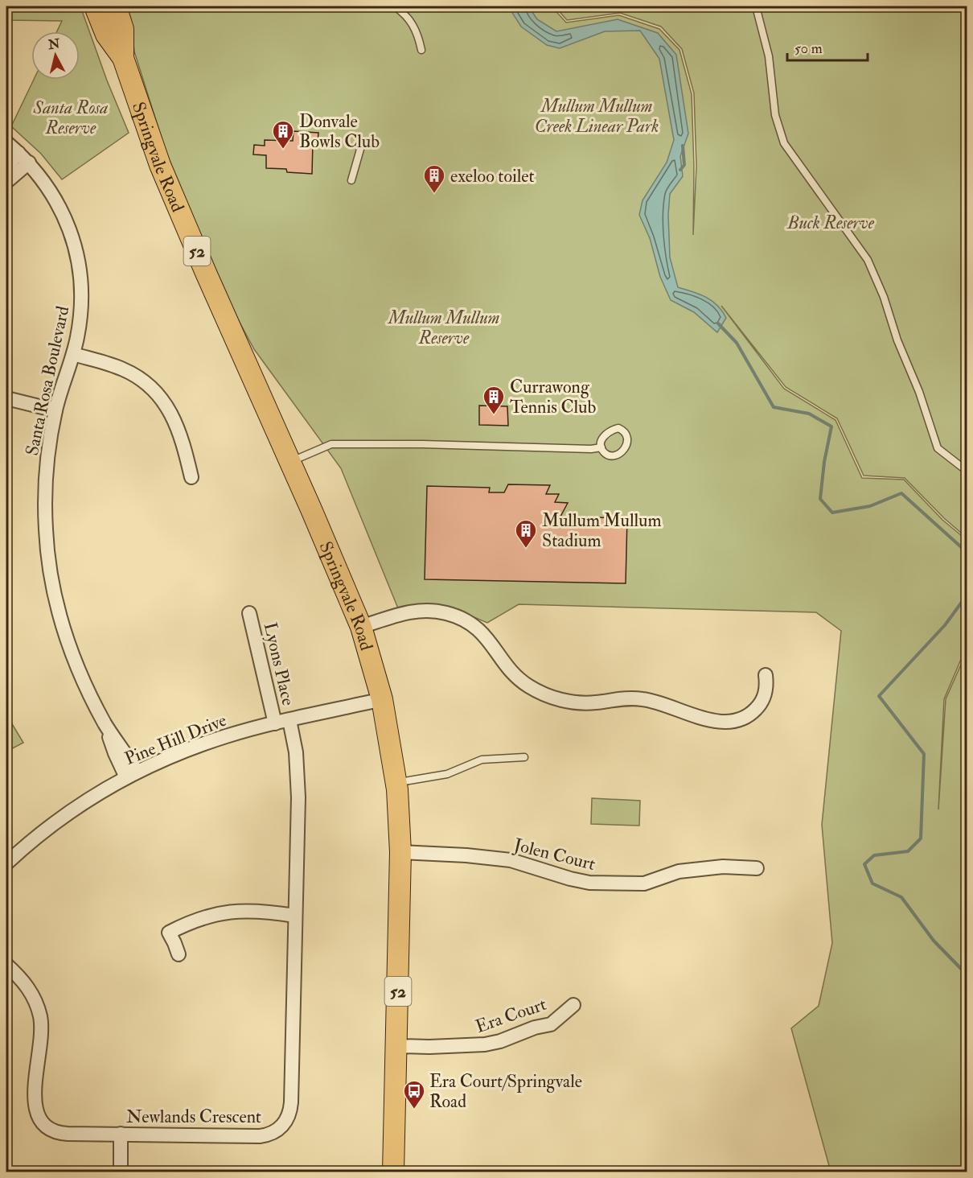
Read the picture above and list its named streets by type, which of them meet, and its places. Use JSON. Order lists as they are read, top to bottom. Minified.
{"streets":{"main road":["Springvale Road","52"],"street":["Santa Rosa Boulevard","Lyons Place","Pine Hill Drive","Jolen Court","Era Court","Newlands Crescent"]},"crossings":[["Springvale Road","Pine Hill Drive"],["Springvale Road","Jolen Court"],["Springvale Road","Era Court"],["Santa Rosa Boulevard","Pine Hill Drive"],["Lyons Place","Pine Hill Drive"],["Pine Hill Drive","Newlands Crescent"]],"parks":["Mullum Mullum Creek Linear Park","Santa Rosa Reserve","Buck Reserve","Mullum Mullum Reserve"],"places":{"building":["Donvale Bowls Club","exeloo toilet","Currawong Tennis Club","Mullum Mullum Stadium"],"bus stop":["Era Court/Springvale Road"]},"scale_bar":"50 m","north":"top"}
